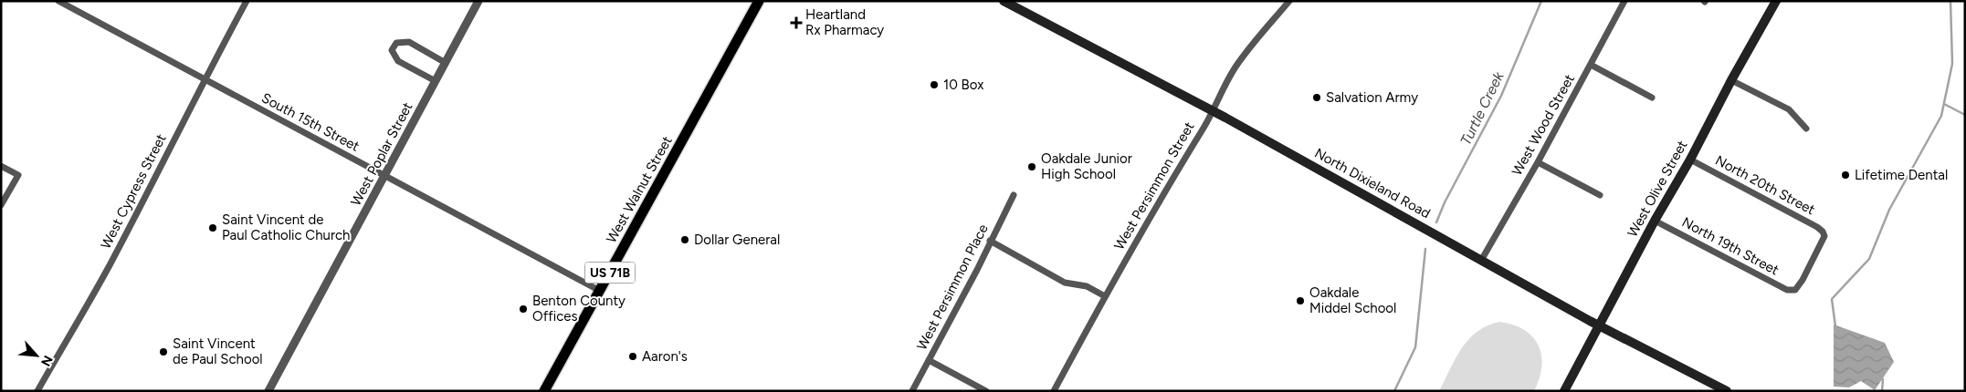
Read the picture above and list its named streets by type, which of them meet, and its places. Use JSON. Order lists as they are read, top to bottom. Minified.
{"streets":{"main road":["North Dixieland Road","West Olive Street","West Walnut Street","US 71B"],"street":["South 15th Street","West Wood Street","West Poplar Street","North 20th Street","West Persimmon Street","West Cypress Street","North 19th Street","West Persimmon Place"]},"crossings":[["South 15th Street","West Poplar Street"],["South 15th Street","West Walnut Street"],["South 15th Street","West Cypress Street"],["West Wood Street","North Dixieland Road"],["North Dixieland Road","West Persimmon Street"],["North Dixieland Road","West Olive Street"],["North 20th Street","West Olive Street"],["North 20th Street","North 19th Street"],["West Olive Street","North 19th Street"]],"water":["Turtle Creek"],"places":{"health":["Heartland Rx Pharmacy"],"other":["10 Box","Salvation Army","Oakdale Junior High School","Lifetime Dental","Saint Vincent de Paul Catholic Church","Dollar General","Oakdale Middel School","Benton County Offices","Saint Vincent de Paul School","Aaron's"]},"north":"bottom right"}
